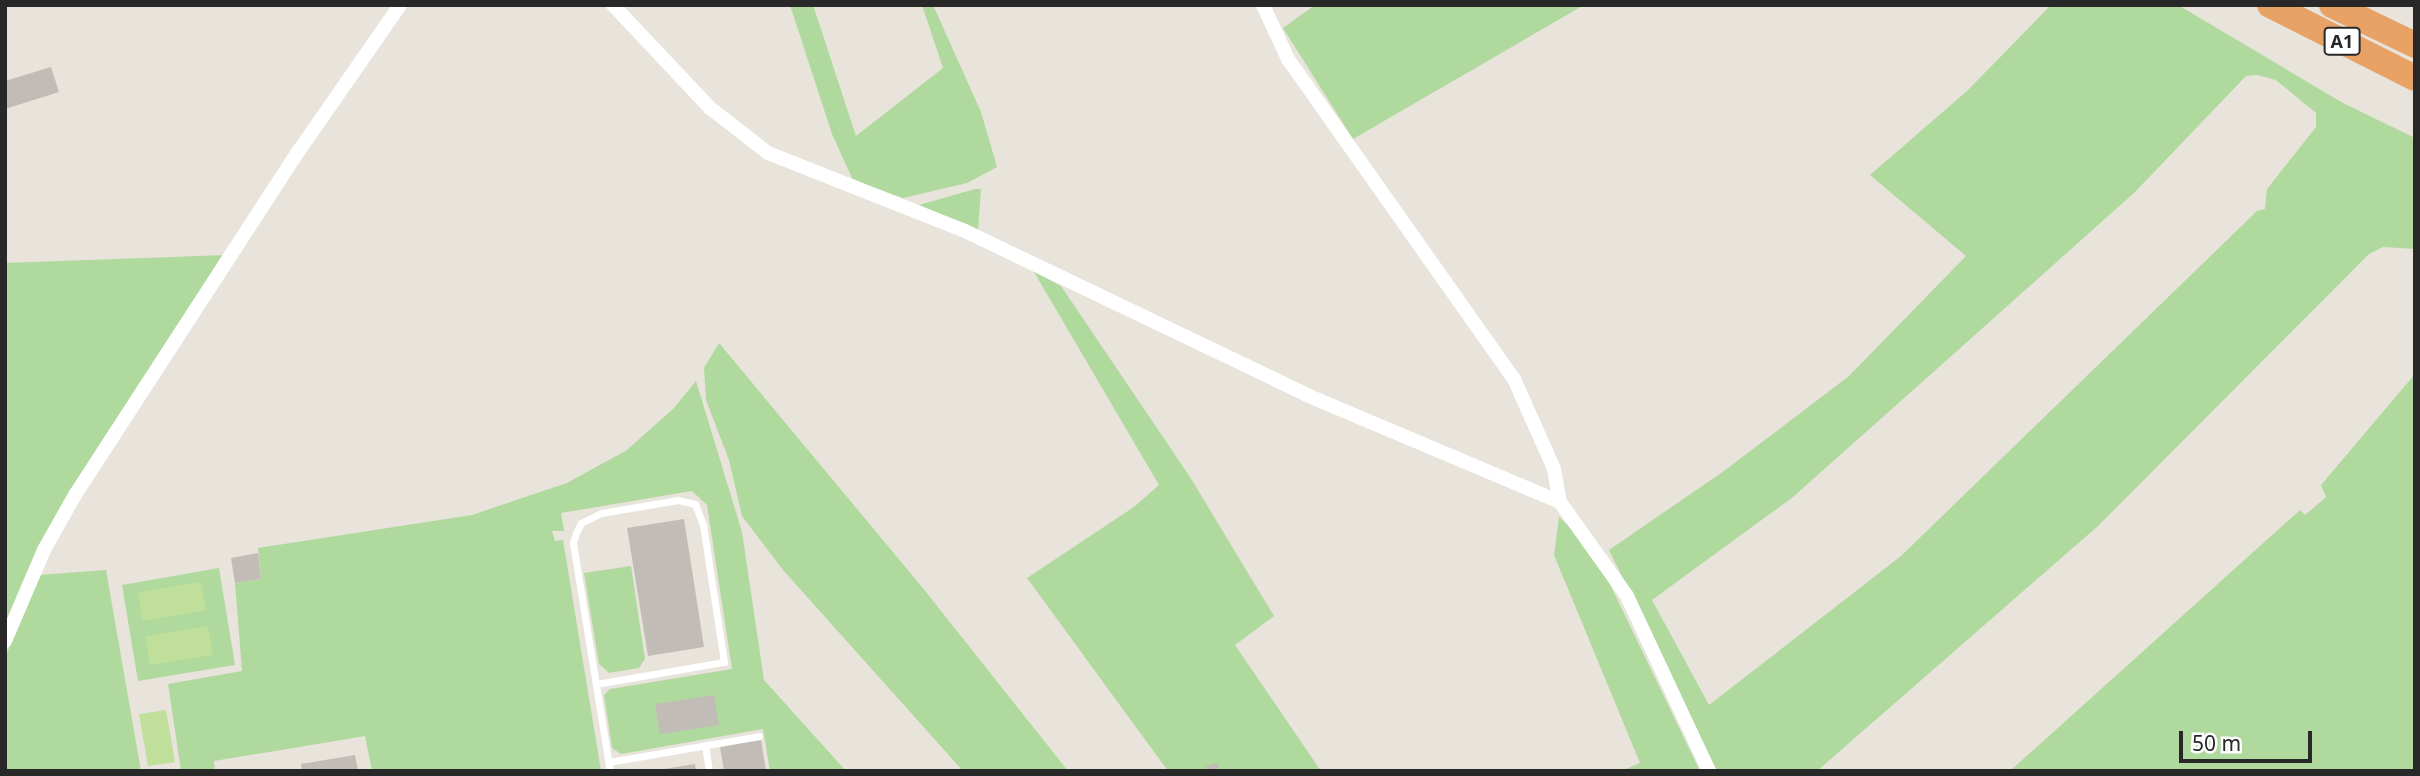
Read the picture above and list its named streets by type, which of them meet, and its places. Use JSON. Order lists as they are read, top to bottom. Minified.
{"streets":{"highway":["A1"]},"scale_bar":"50 m"}
